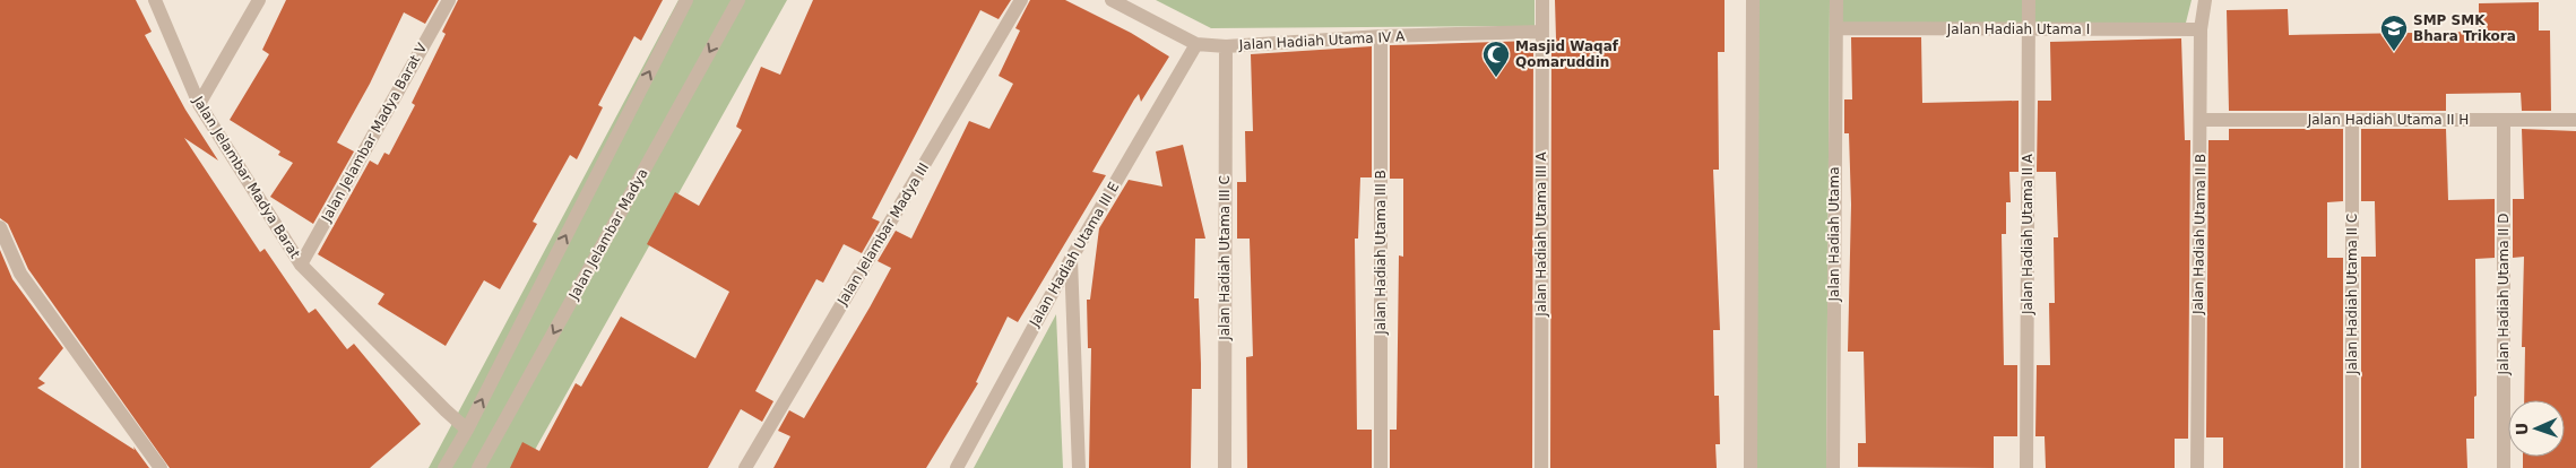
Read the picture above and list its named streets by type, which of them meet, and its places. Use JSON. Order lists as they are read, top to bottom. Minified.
{"streets":{"street":["Jalan Hadiah Utama I","Jalan Hadiah Utama IV A","Jalan Hadiah Utama II H","Jalan Jelambar Madya Barat V","Jalan Jelambar Madya Barat","Jalan Jelambar Madya","Jalan Jelambar Madya III","Jalan Hadiah Utama III A","Jalan Hadiah Utama","Jalan Hadiah Utama II A","Jalan Hadiah Utama II B","Jalan Hadiah Utama III B","Jalan Hadiah Utama III E","Jalan Hadiah Utama III C","Jalan Hadiah Utama II C","Jalan Hadiah Utama II D"]},"crossings":[["Jalan Hadiah Utama I","Jalan Hadiah Utama"],["Jalan Hadiah Utama I","Jalan Hadiah Utama II A"],["Jalan Hadiah Utama I","Jalan Hadiah Utama II B"],["Jalan Hadiah Utama IV A","Jalan Hadiah Utama III A"],["Jalan Hadiah Utama IV A","Jalan Hadiah Utama III B"],["Jalan Hadiah Utama IV A","Jalan Hadiah Utama III E"],["Jalan Hadiah Utama IV A","Jalan Hadiah Utama III C"],["Jalan Hadiah Utama II H","Jalan Hadiah Utama II B"],["Jalan Hadiah Utama II H","Jalan Hadiah Utama II C"],["Jalan Hadiah Utama II H","Jalan Hadiah Utama II D"],["Jalan Jelambar Madya Barat V","Jalan Jelambar Madya Barat"]],"places":{"school or university":["SMP SMK Bhara Trikora"],"mosque":["Masjid Waqaf Qomaruddin"]},"north":"left"}
